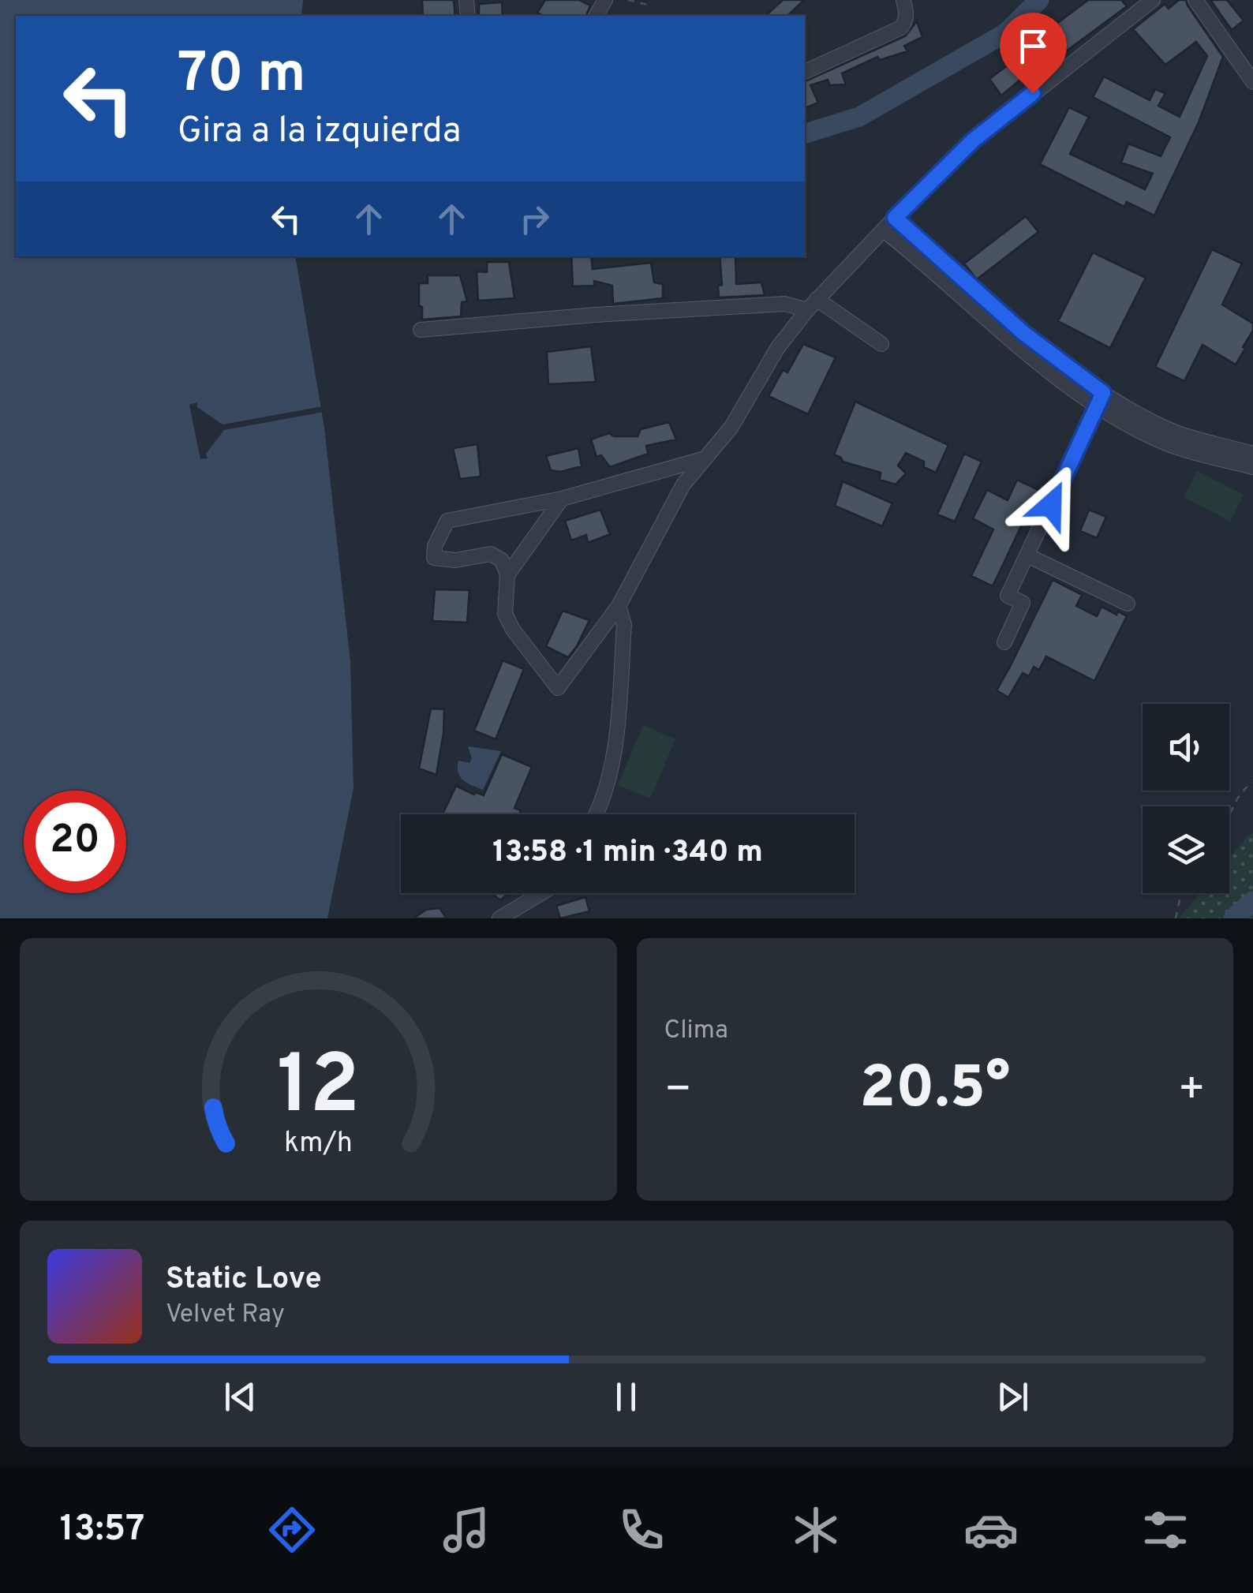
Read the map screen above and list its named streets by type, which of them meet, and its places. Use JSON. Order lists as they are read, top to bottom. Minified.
{"page":{"turn":["70 m","Gira a la izquierda"],"limit":"20","trip":"13:58 · 1 min · 340 m","tile":"Clima","heat":["−","20.5°","+"],"song":["Static Love","Velvet Ray"],"tabs":"13:57","gauge":["12","km/h"]}}
